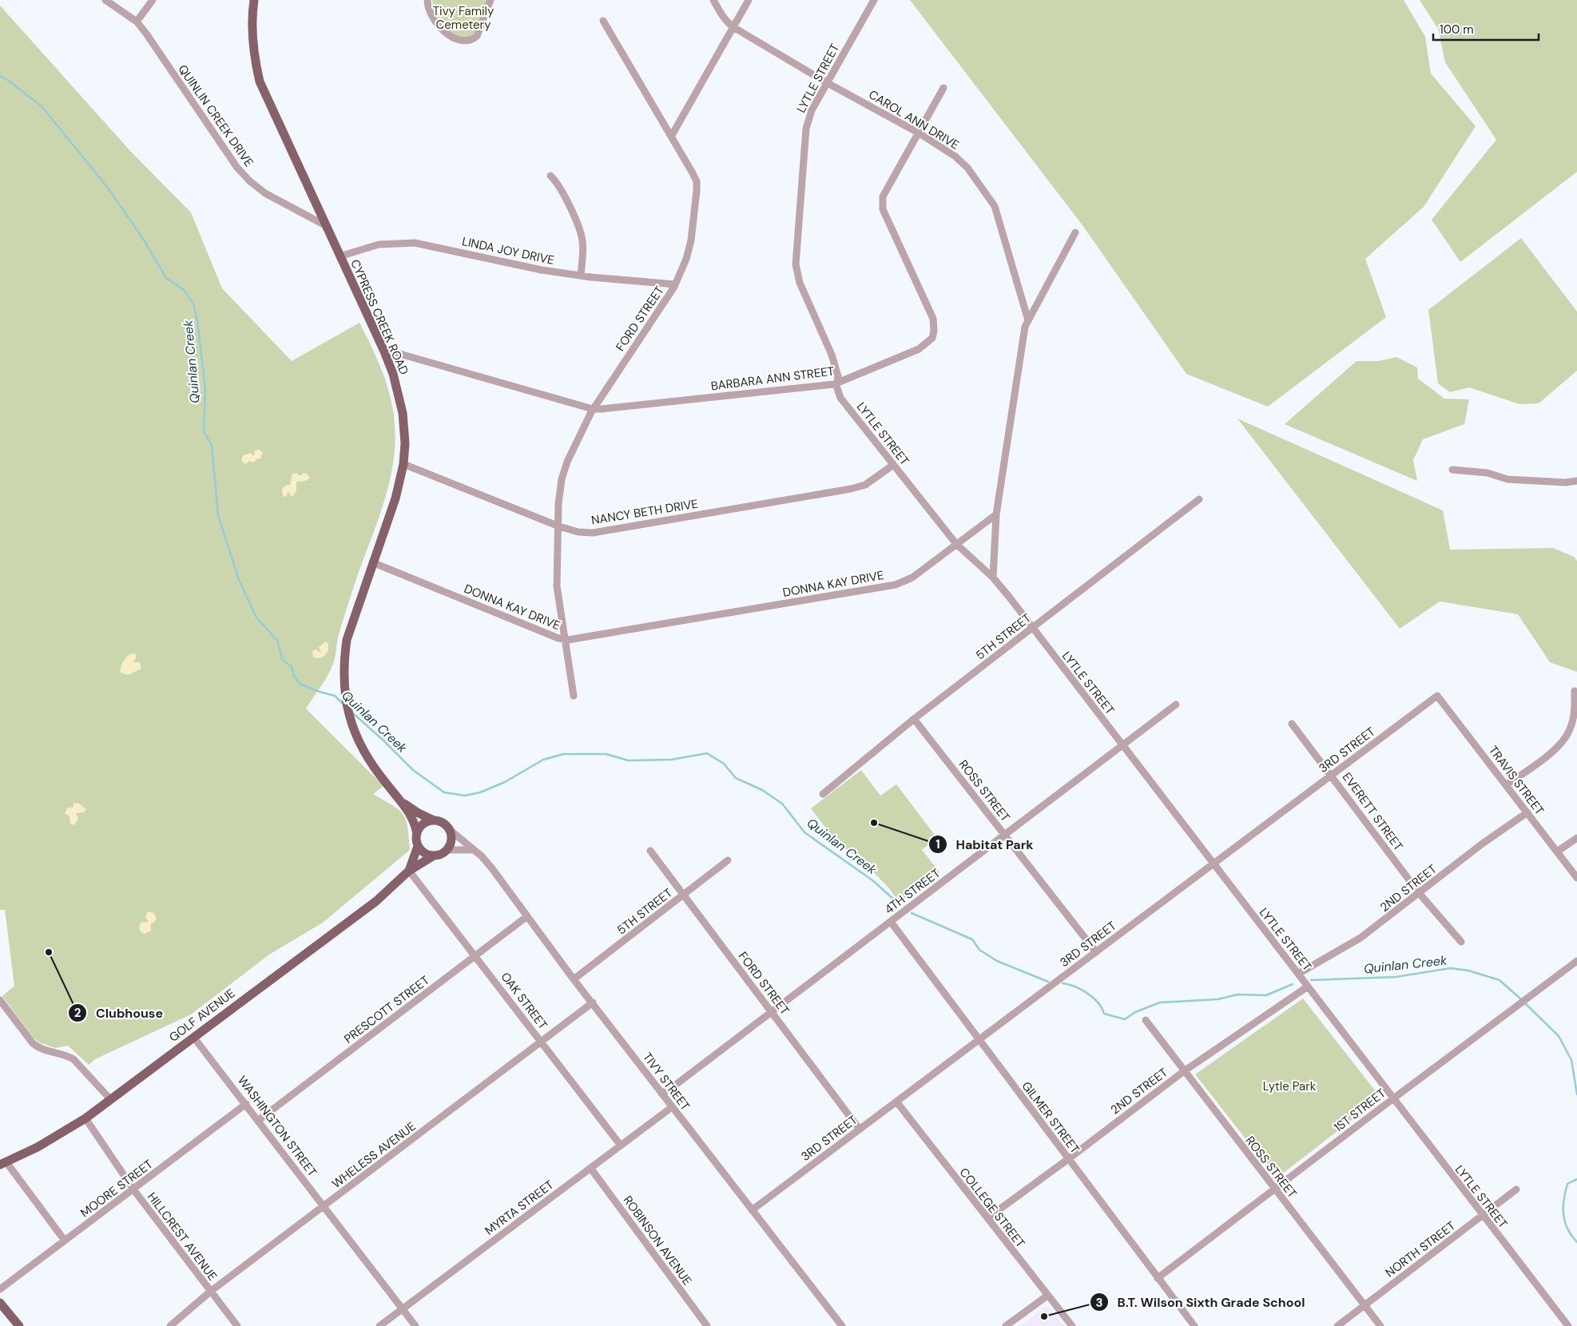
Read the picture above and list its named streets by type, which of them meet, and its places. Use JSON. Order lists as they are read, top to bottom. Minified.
{"streets":{"main road":["CYPRESS CREEK ROAD","GOLF AVENUE"],"street":["LYTLE STREET","QUINLIN CREEK DRIVE","CAROL ANN DRIVE","LINDA JOY DRIVE","FORD STREET","BARBARA ANN STREET","NANCY BETH DRIVE","DONNA KAY DRIVE","5TH STREET","3RD STREET","TRAVIS STREET","ROSS STREET","EVERETT STREET","2ND STREET","4TH STREET","OAK STREET","PRESCOTT STREET","TIVY STREET","1ST STREET","GILMER STREET","WASHINGTON STREET","WHELESS AVENUE","MOORE STREET","MYRTA STREET","COLLEGE STREET","HILLCREST AVENUE","ROBINSON AVENUE","NORTH STREET"]},"crossings":[["LYTLE STREET","CAROL ANN DRIVE"],["LYTLE STREET","BARBARA ANN STREET"],["LYTLE STREET","NANCY BETH DRIVE"],["LYTLE STREET","DONNA KAY DRIVE"],["LYTLE STREET","5TH STREET"],["LYTLE STREET","3RD STREET"],["LYTLE STREET","2ND STREET"],["LYTLE STREET","4TH STREET"],["LYTLE STREET","1ST STREET"],["LYTLE STREET","NORTH STREET"],["QUINLIN CREEK DRIVE","CYPRESS CREEK ROAD"],["CAROL ANN DRIVE","BARBARA ANN STREET"],["LINDA JOY DRIVE","CYPRESS CREEK ROAD"],["LINDA JOY DRIVE","FORD STREET"],["CYPRESS CREEK ROAD","BARBARA ANN STREET"],["CYPRESS CREEK ROAD","NANCY BETH DRIVE"],["CYPRESS CREEK ROAD","DONNA KAY DRIVE"],["CYPRESS CREEK ROAD","GOLF AVENUE"],["CYPRESS CREEK ROAD","TIVY STREET"],["FORD STREET","BARBARA ANN STREET"],["FORD STREET","NANCY BETH DRIVE"],["FORD STREET","DONNA KAY DRIVE"],["FORD STREET","5TH STREET"],["FORD STREET","3RD STREET"],["FORD STREET","4TH STREET"],["5TH STREET","ROSS STREET"],["5TH STREET","TIVY STREET"],["3RD STREET","TRAVIS STREET"],["3RD STREET","ROSS STREET"],["3RD STREET","EVERETT STREET"],["3RD STREET","TIVY STREET"],["3RD STREET","GILMER STREET"],["3RD STREET","COLLEGE STREET"],["TRAVIS STREET","2ND STREET"],["ROSS STREET","2ND STREET"],["ROSS STREET","4TH STREET"],["ROSS STREET","1ST STREET"],["ROSS STREET","NORTH STREET"],["EVERETT STREET","2ND STREET"],["2ND STREET","GILMER STREET"],["2ND STREET","COLLEGE STREET"],["4TH STREET","TIVY STREET"],["4TH STREET","GILMER STREET"],["OAK STREET","PRESCOTT STREET"],["OAK STREET","GOLF AVENUE"],["OAK STREET","WHELESS AVENUE"],["OAK STREET","MYRTA STREET"],["PRESCOTT STREET","TIVY STREET"],["PRESCOTT STREET","WASHINGTON STREET"],["GOLF AVENUE","TIVY STREET"],["GOLF AVENUE","WASHINGTON STREET"],["GOLF AVENUE","HILLCREST AVENUE"],["TIVY STREET","WHELESS AVENUE"],["TIVY STREET","MYRTA STREET"],["1ST STREET","GILMER STREET"],["WASHINGTON STREET","WHELESS AVENUE"],["WASHINGTON STREET","MOORE STREET"],["WASHINGTON STREET","MYRTA STREET"],["WHELESS AVENUE","HILLCREST AVENUE"],["MOORE STREET","HILLCREST AVENUE"],["MYRTA STREET","ROBINSON AVENUE"]],"water":["Quinlan Creek"],"parks":["Tivy Family Cemetery","Lytle Park"],"places":["Habitat Park","Clubhouse","B.T. Wilson Sixth Grade School"],"scale_bar":"100 m"}
